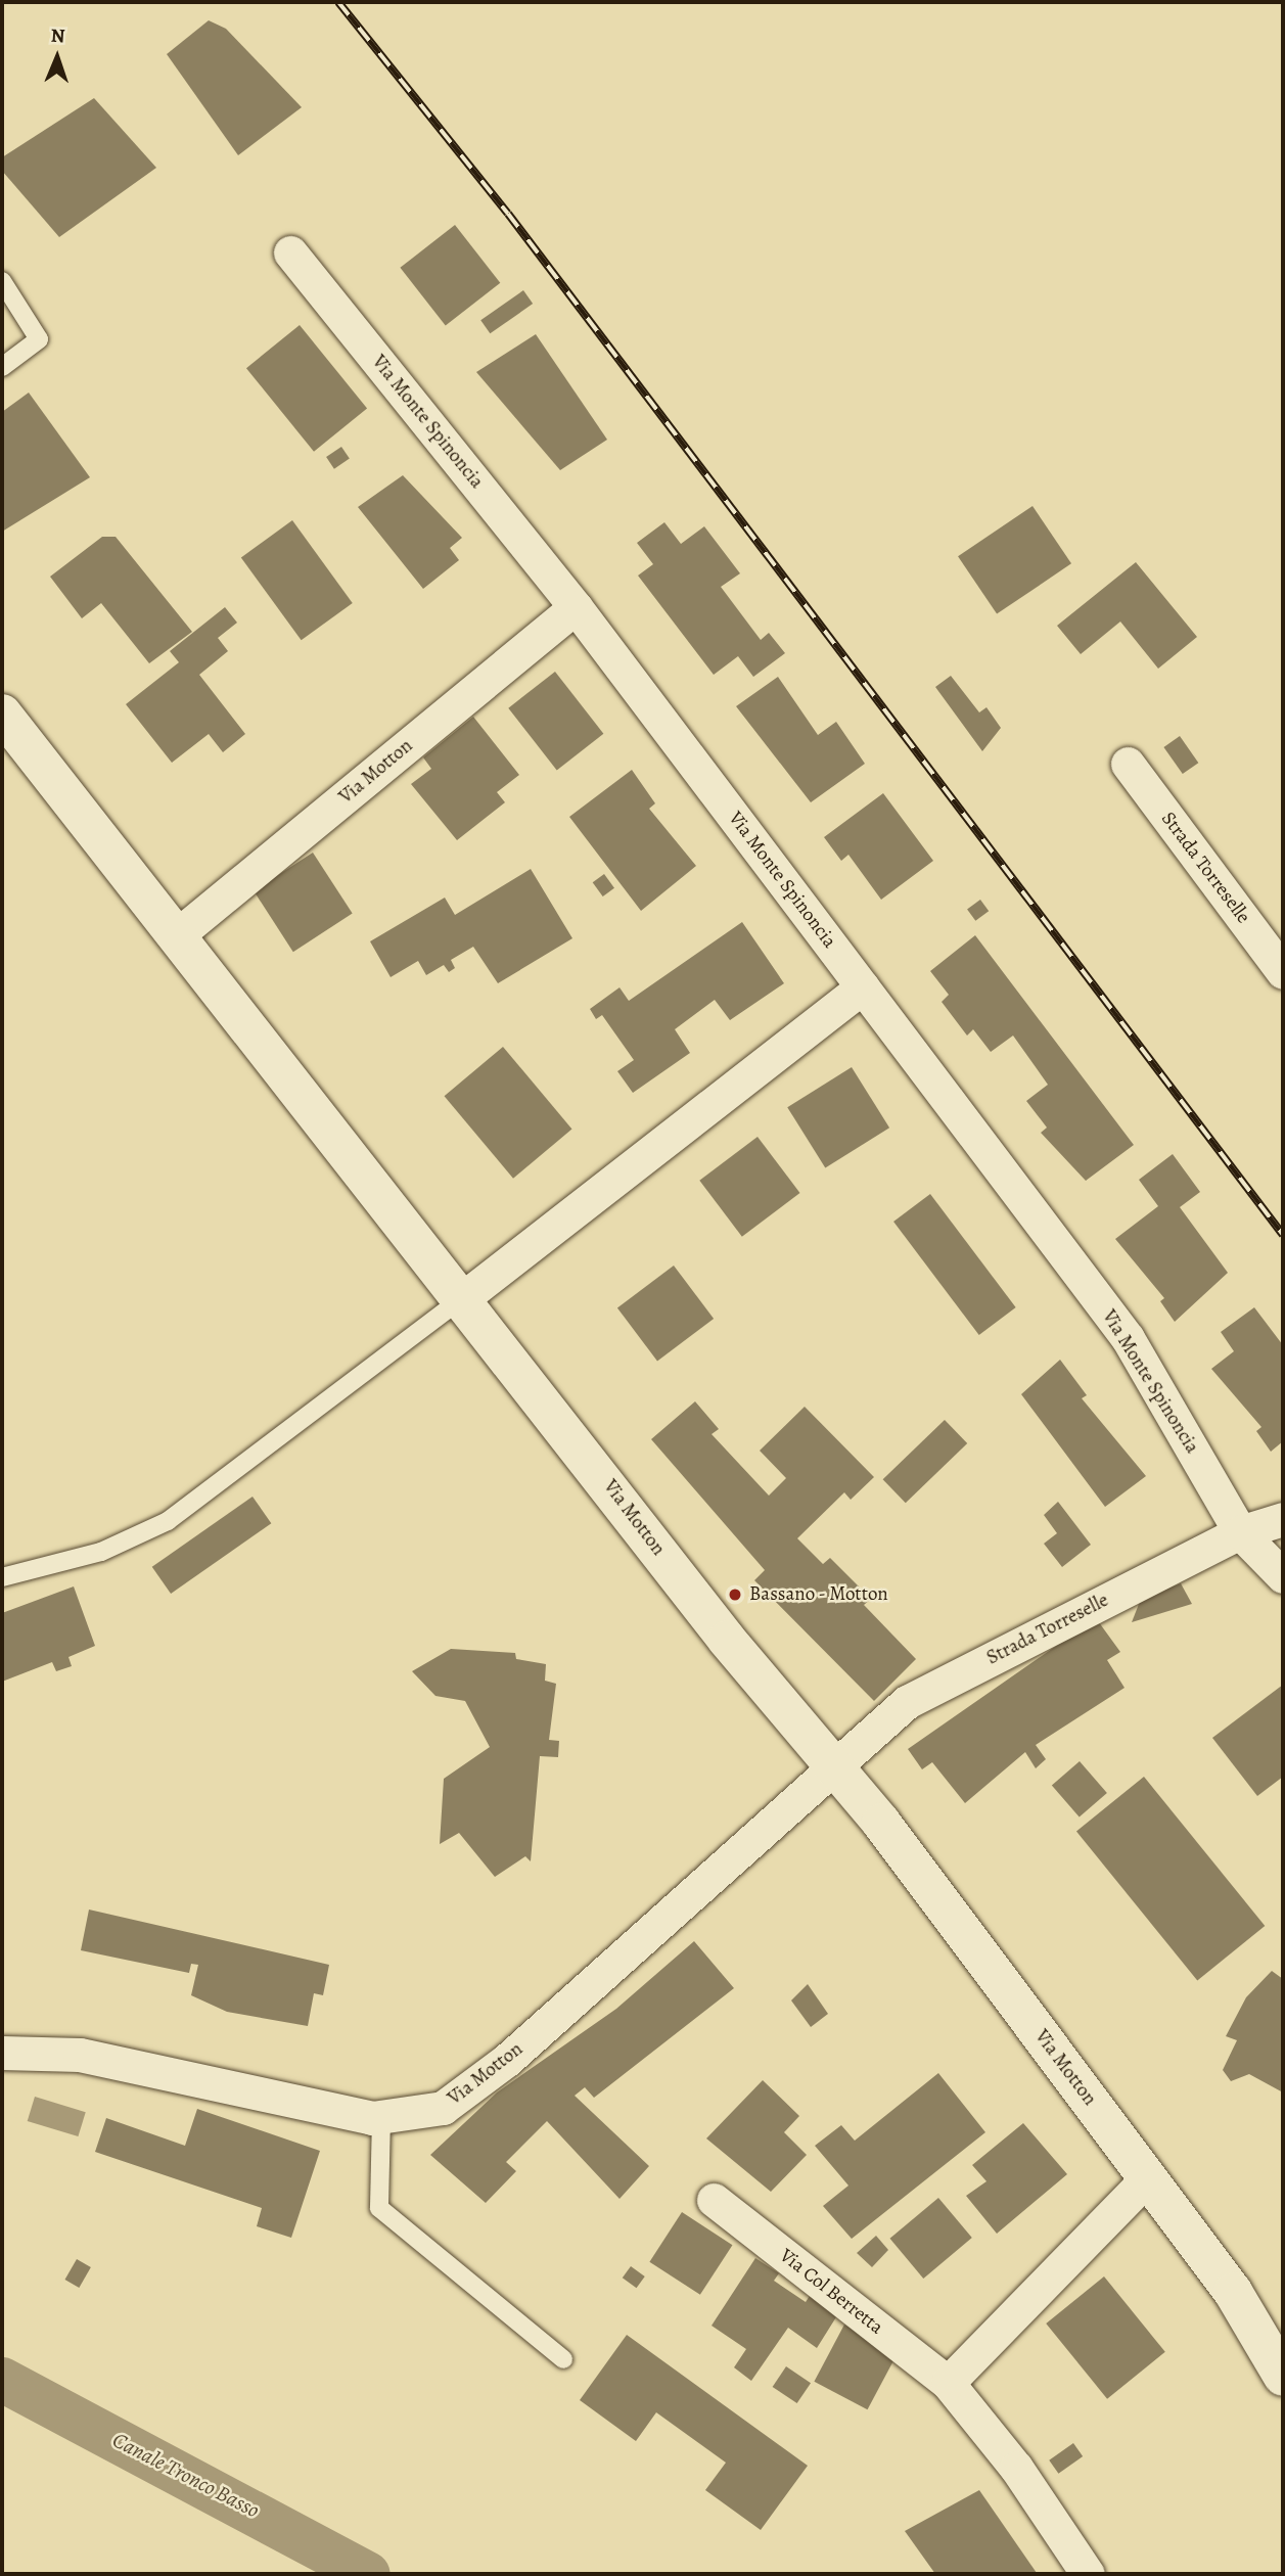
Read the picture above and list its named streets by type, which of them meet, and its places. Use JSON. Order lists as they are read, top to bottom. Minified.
{"streets":{"main road":["Via Motton"],"street":["Via Monte Spinoncia","Strada Torreselle","Via Col Berretta"]},"crossings":[["Via Monte Spinoncia","Via Motton"],["Via Monte Spinoncia","Strada Torreselle"],["Via Motton","Strada Torreselle"]],"water":["Canale Tronco Basso"],"places":["Bassano - Motton"],"north":"top"}
